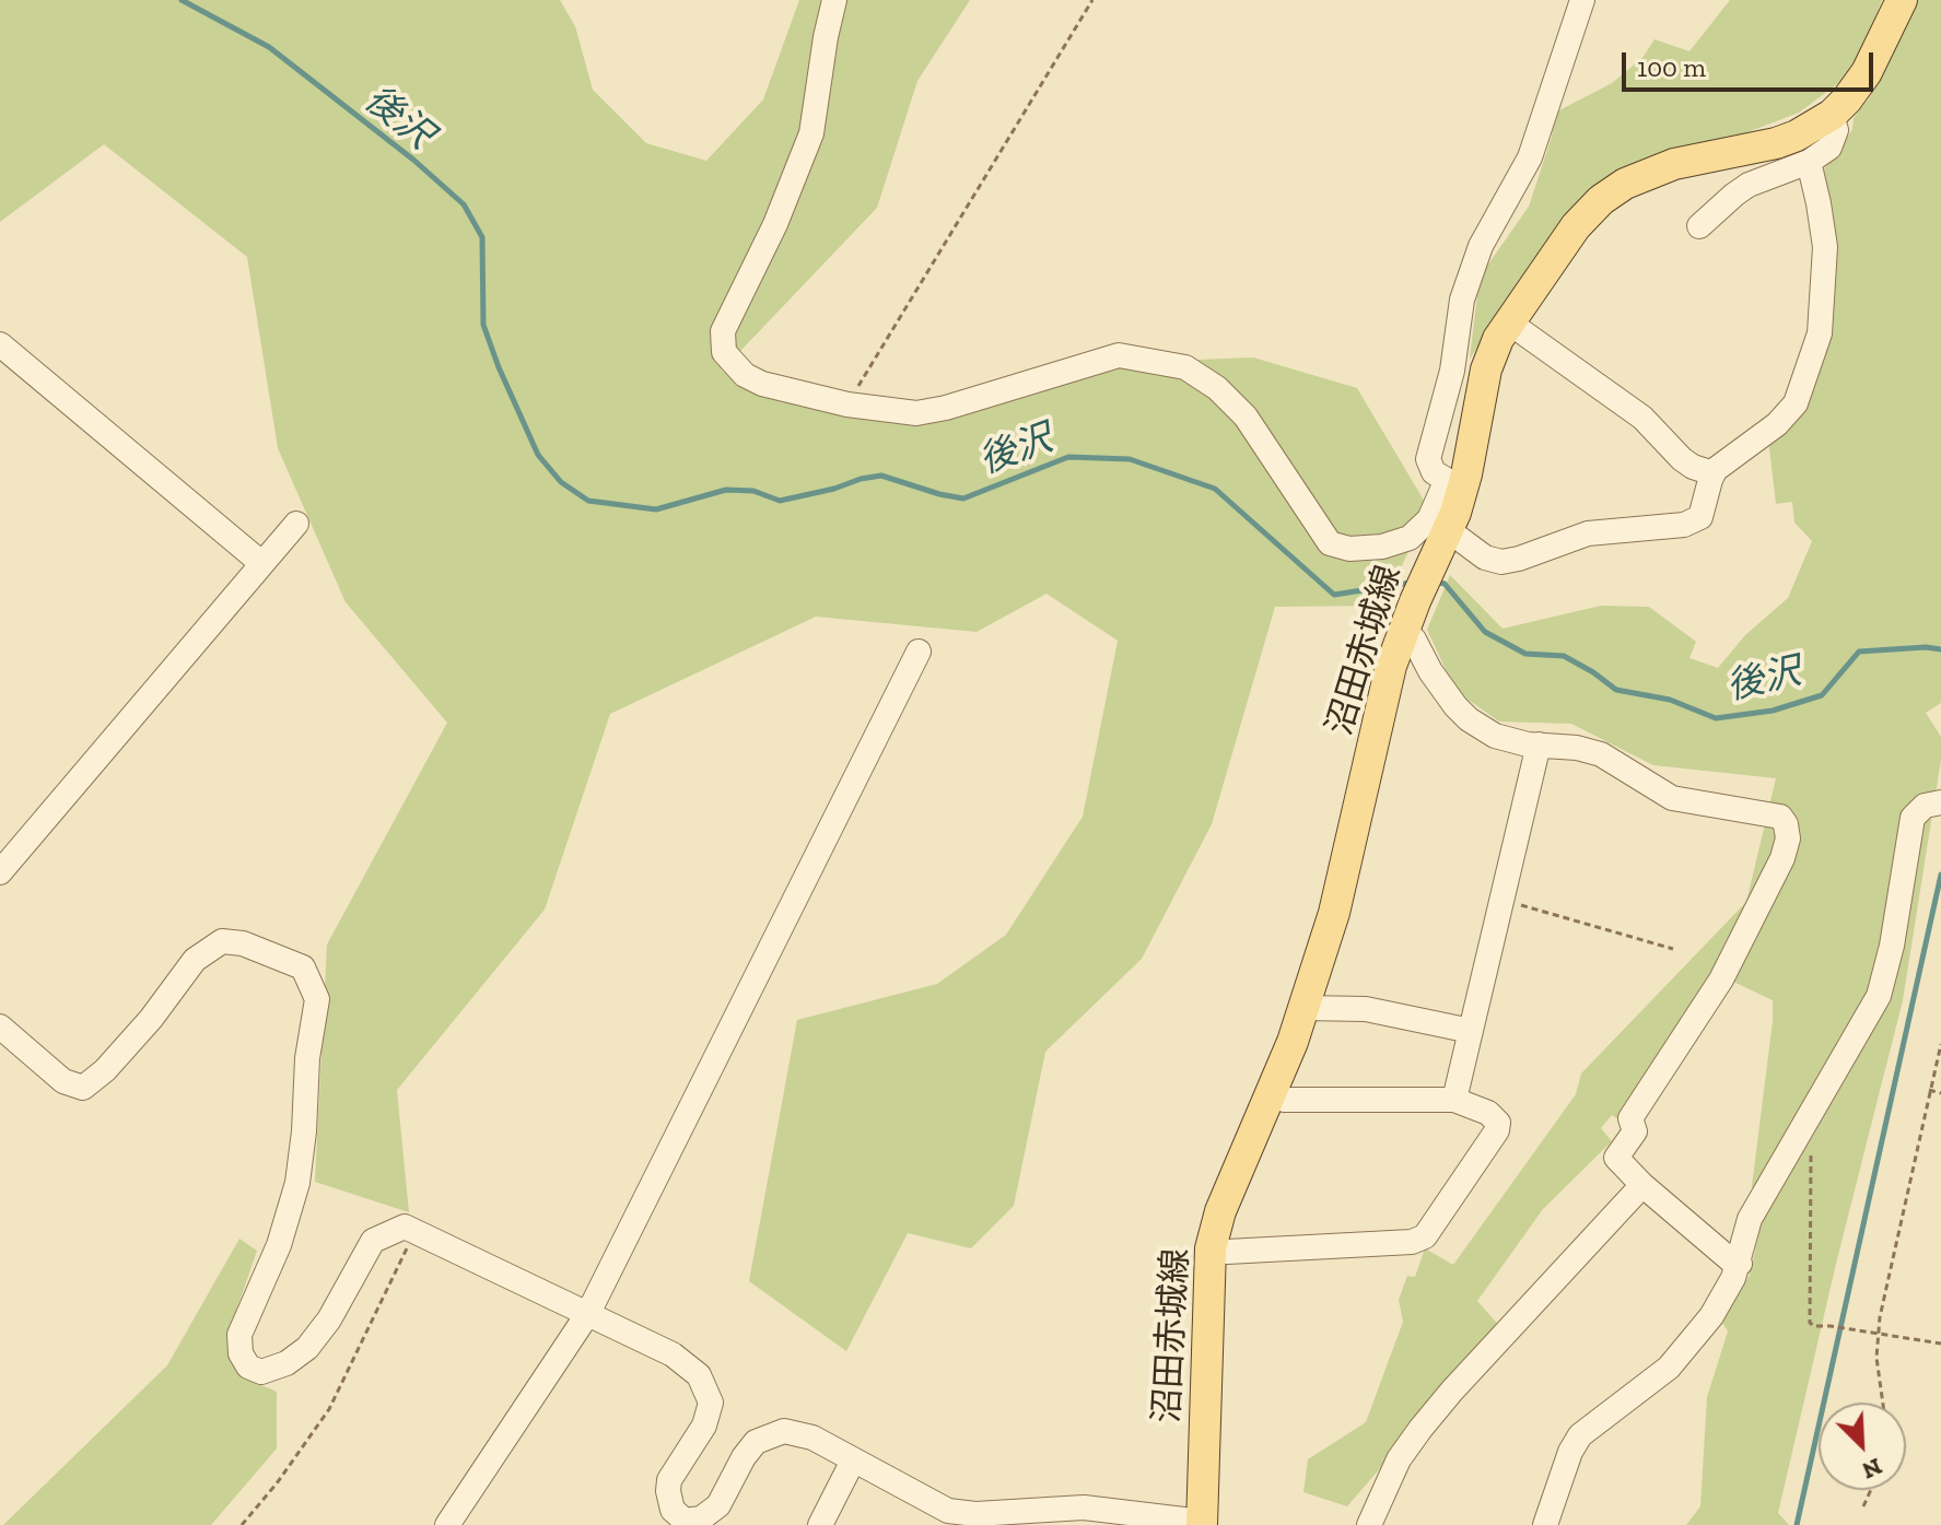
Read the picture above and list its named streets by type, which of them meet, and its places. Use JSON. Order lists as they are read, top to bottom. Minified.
{"streets":{"main road":["沼田赤城線"]},"water":["後沢"],"scale_bar":"100 m","north":"bottom right"}
